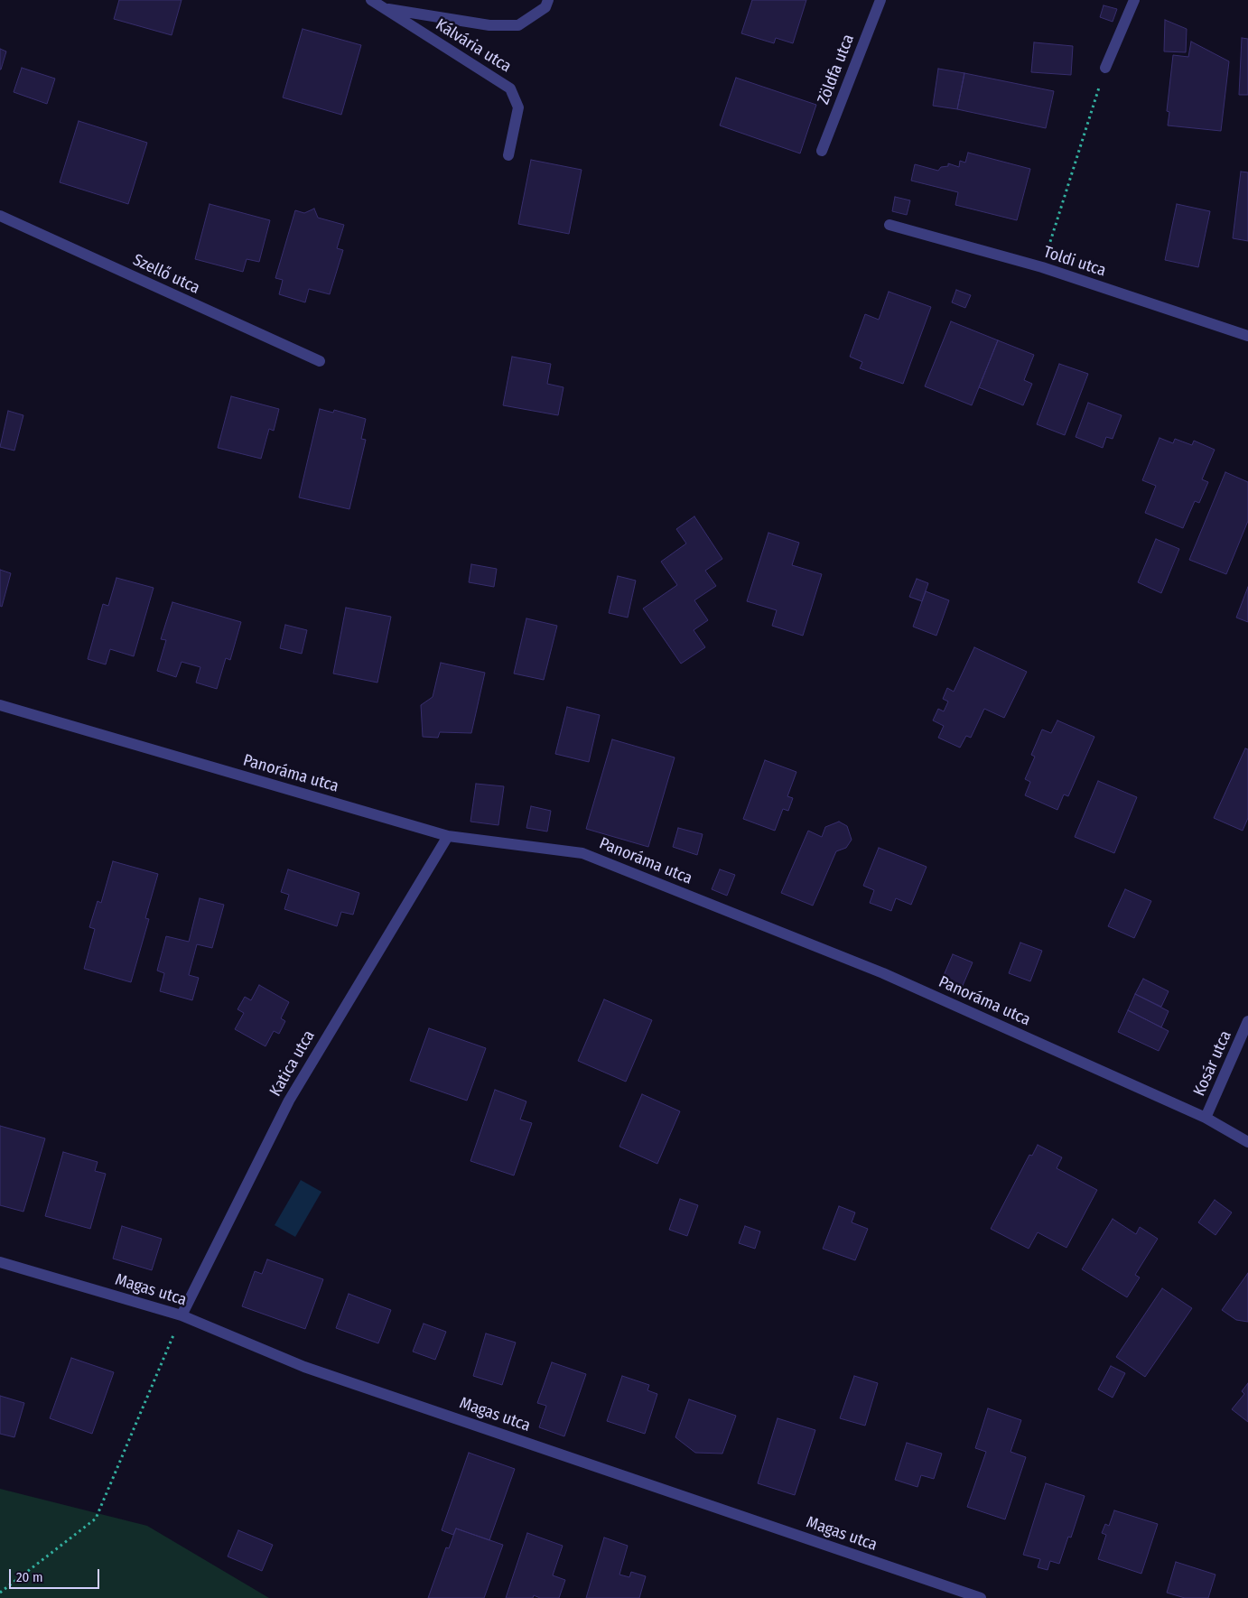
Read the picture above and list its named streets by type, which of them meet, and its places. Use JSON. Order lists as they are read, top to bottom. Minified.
{"streets":{"street":["Kálvária utca","Zöldfa utca","Toldi utca","Szellő utca","Panoráma utca","Katica utca","Kosár utca","Magas utca"]},"crossings":[["Panoráma utca","Katica utca"],["Panoráma utca","Kosár utca"],["Katica utca","Magas utca"]],"scale_bar":"20 m"}
